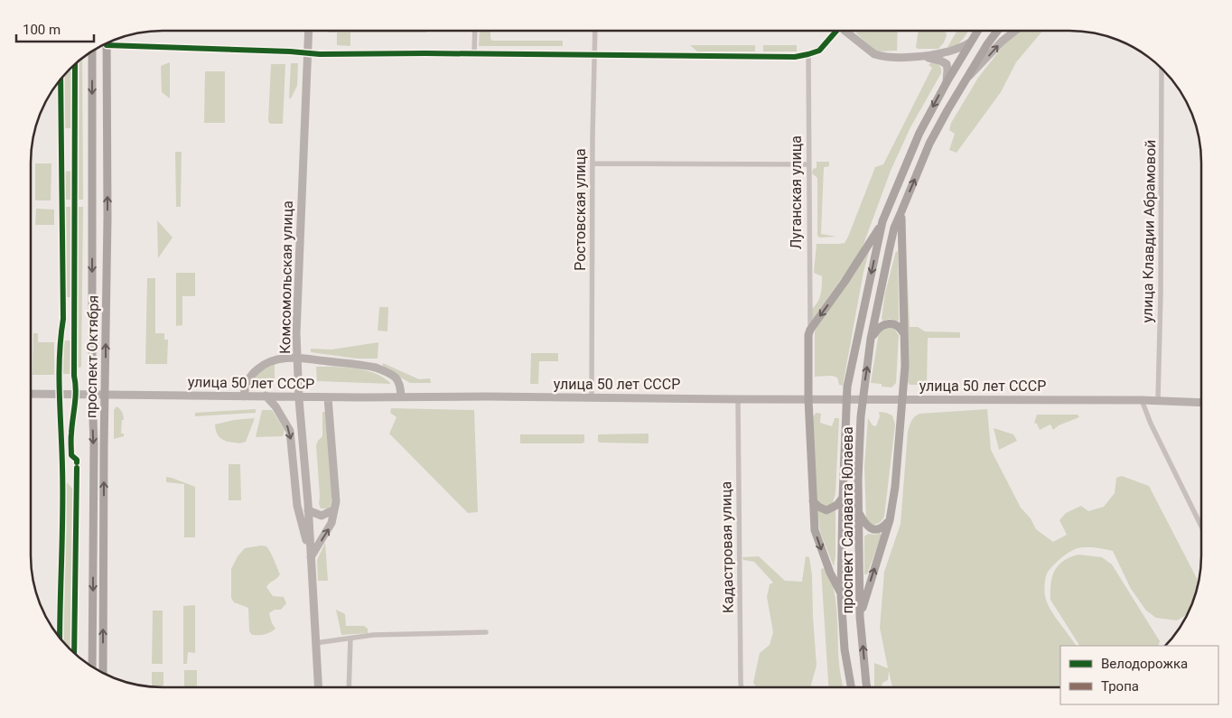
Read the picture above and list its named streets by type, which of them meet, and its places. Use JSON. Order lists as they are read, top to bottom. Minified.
{"streets":{"main road":["Комсомольская улица","проспект Октября","улица 50 лет СССР","проспект Салавата Юлаева"],"street":["Луганская улица","Ростовская улица","улица Клавдии Абрамовой","Кадастровая улица"]},"crossings":[["Ростовская улица","улица 50 лет СССР"],["улица Клавдии Абрамовой","улица 50 лет СССР"],["проспект Октября","улица 50 лет СССР"],["улица 50 лет СССР","Кадастровая улица"]],"legend":["Велодорожка","Тропа"],"scale_bar":"100 m"}
